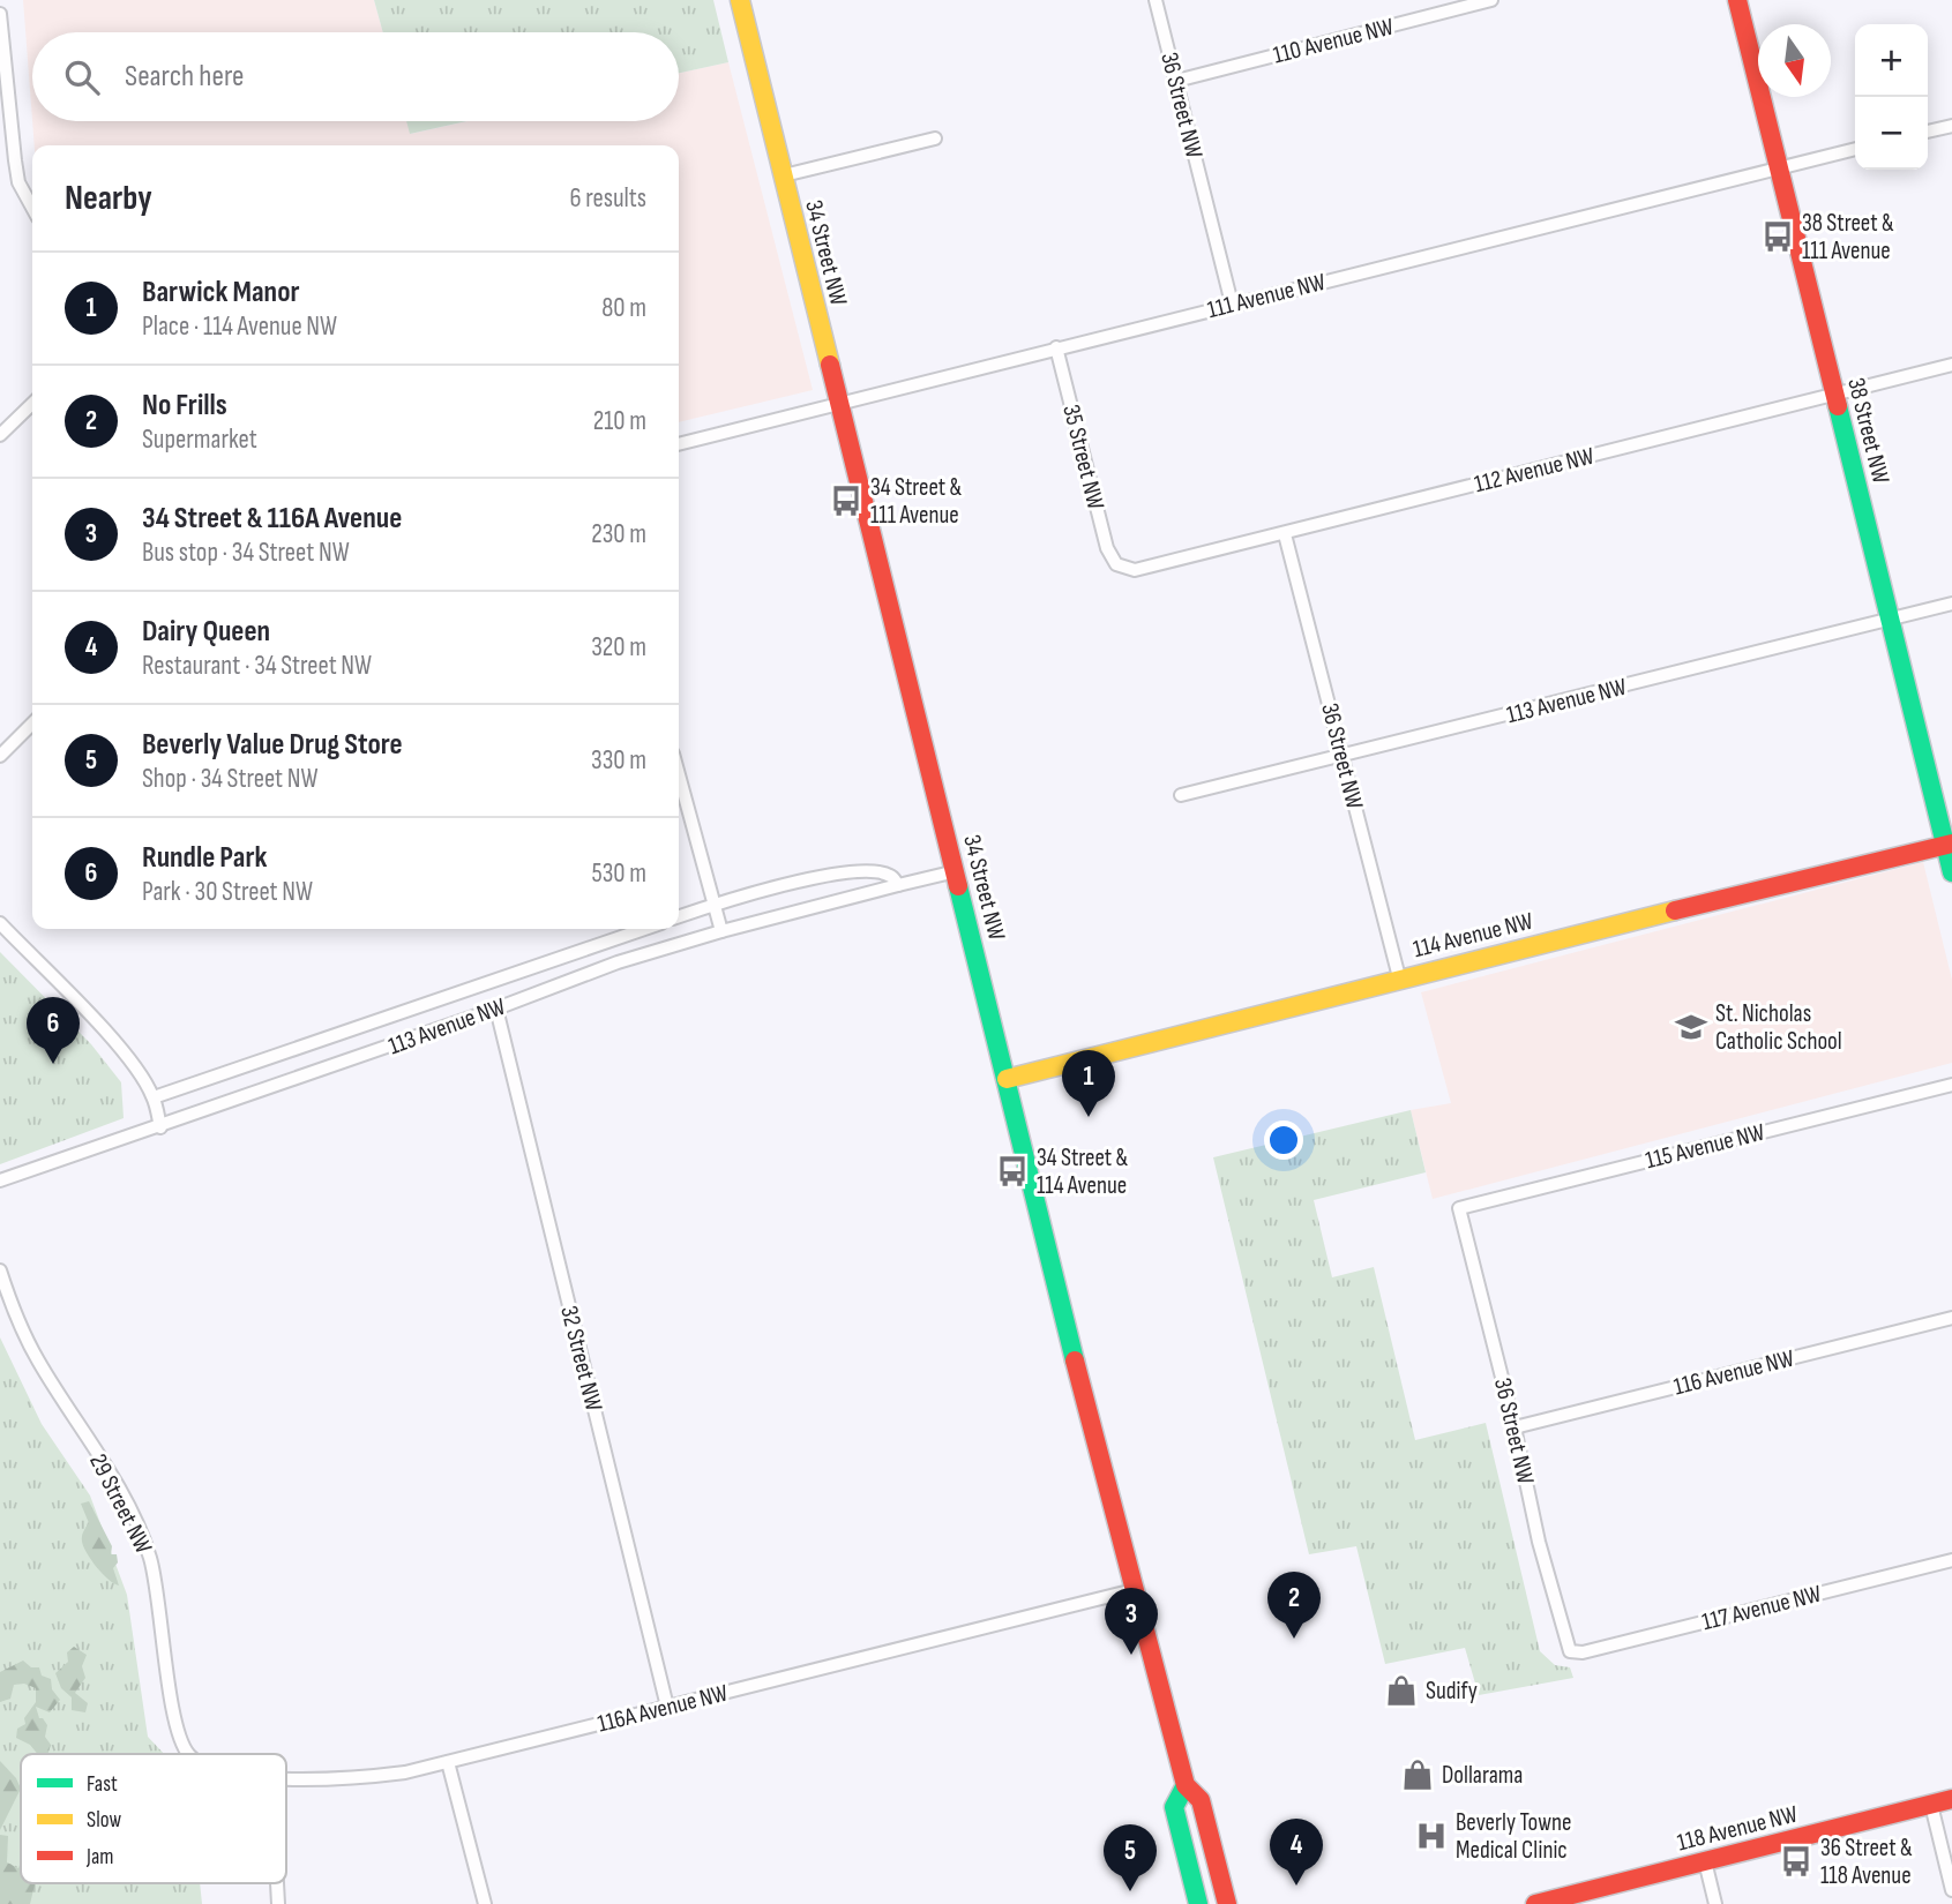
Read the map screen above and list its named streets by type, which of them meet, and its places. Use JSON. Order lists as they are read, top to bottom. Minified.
{"streets":{"street":["110 Avenue NW","36 Street NW","34 Street NW","111 Avenue NW","38 Street NW","35 Street NW","112 Avenue NW","113 Avenue NW","114 Avenue NW","115 Avenue NW","32 Street NW","116 Avenue NW","29 Street NW","117 Avenue NW","116A Avenue NW","118 Avenue NW"]},"crossings":[["110 Avenue NW","36 Street NW"],["36 Street NW","111 Avenue NW"],["36 Street NW","112 Avenue NW"],["36 Street NW","113 Avenue NW"],["36 Street NW","114 Avenue NW"],["36 Street NW","115 Avenue NW"],["36 Street NW","116 Avenue NW"],["36 Street NW","117 Avenue NW"],["34 Street NW","111 Avenue NW"],["34 Street NW","113 Avenue NW"],["34 Street NW","114 Avenue NW"],["34 Street NW","116A Avenue NW"],["111 Avenue NW","38 Street NW"],["111 Avenue NW","35 Street NW"],["38 Street NW","112 Avenue NW"],["38 Street NW","113 Avenue NW"],["38 Street NW","114 Avenue NW"],["35 Street NW","112 Avenue NW"],["113 Avenue NW","32 Street NW"],["32 Street NW","116A Avenue NW"]],"places":{"bus stop":["38 Street & 111 Avenue","34 Street & 111 Avenue","34 Street & 114 Avenue","36 Street & 118 Avenue"],"school or university":["St. Nicholas Catholic School"],"shop":["Sudify","Dollarama"],"hospital":["Beverly Towne Medical Clinic"]},"legend":["Fast","Slow","Jam"],"north":"bottom","page":{"map_buttons":["+","−"],"search":"Search here","heading":["Nearby","6 results"],"list":[{"mark":"1","name":"Barwick Manor","note":"Place · 114 Avenue NW","value":"80 m"},{"mark":"2","name":"No Frills","note":"Supermarket","value":"210 m"},{"mark":"3","name":"34 Street & 116A Avenue","note":"Bus stop · 34 Street NW","value":"230 m"},{"mark":"4","name":"Dairy Queen","note":"Restaurant · 34 Street NW","value":"320 m"},{"mark":"5","name":"Beverly Value Drug Store","note":"Shop · 34 Street NW","value":"330 m"},{"mark":"6","name":"Rundle Park","note":"Park · 30 Street NW","value":"530 m"}],"pins":["6","1","2","3","4","5"]}}
